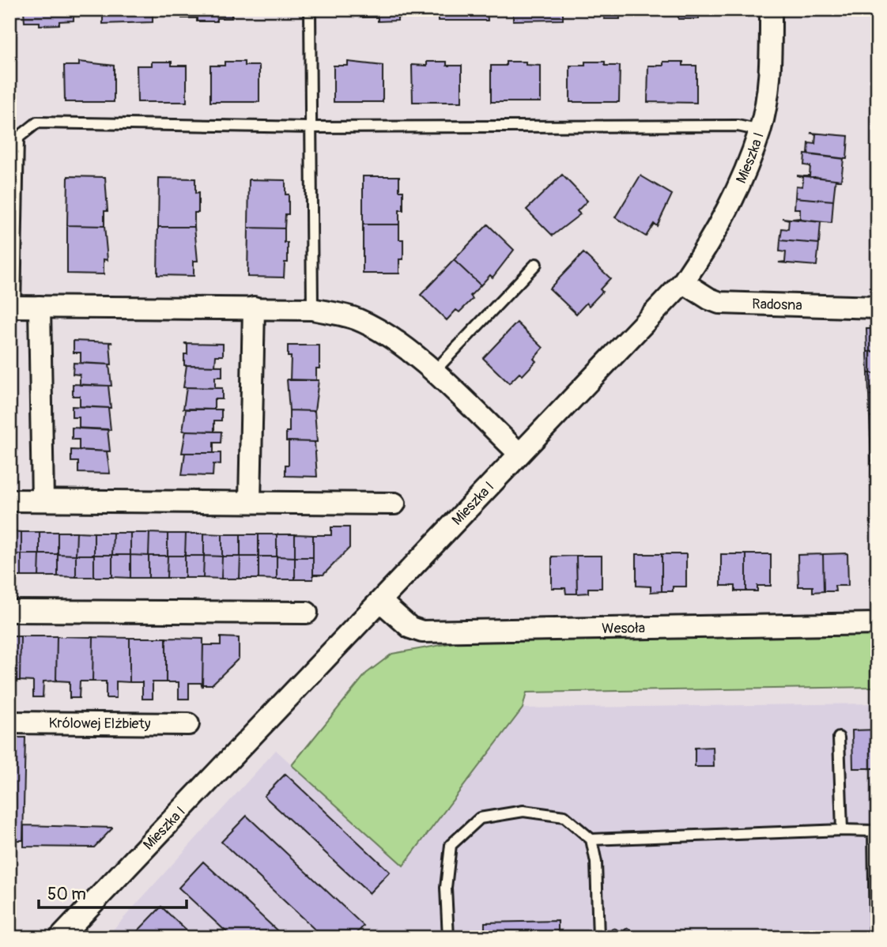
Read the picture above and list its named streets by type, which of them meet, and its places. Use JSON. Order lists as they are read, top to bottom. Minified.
{"streets":{"street":["Mieszka I","Radosna","Wesoła","Królowej Elżbiety"]},"crossings":[["Mieszka I","Radosna"],["Mieszka I","Wesoła"]],"scale_bar":"50 m"}
